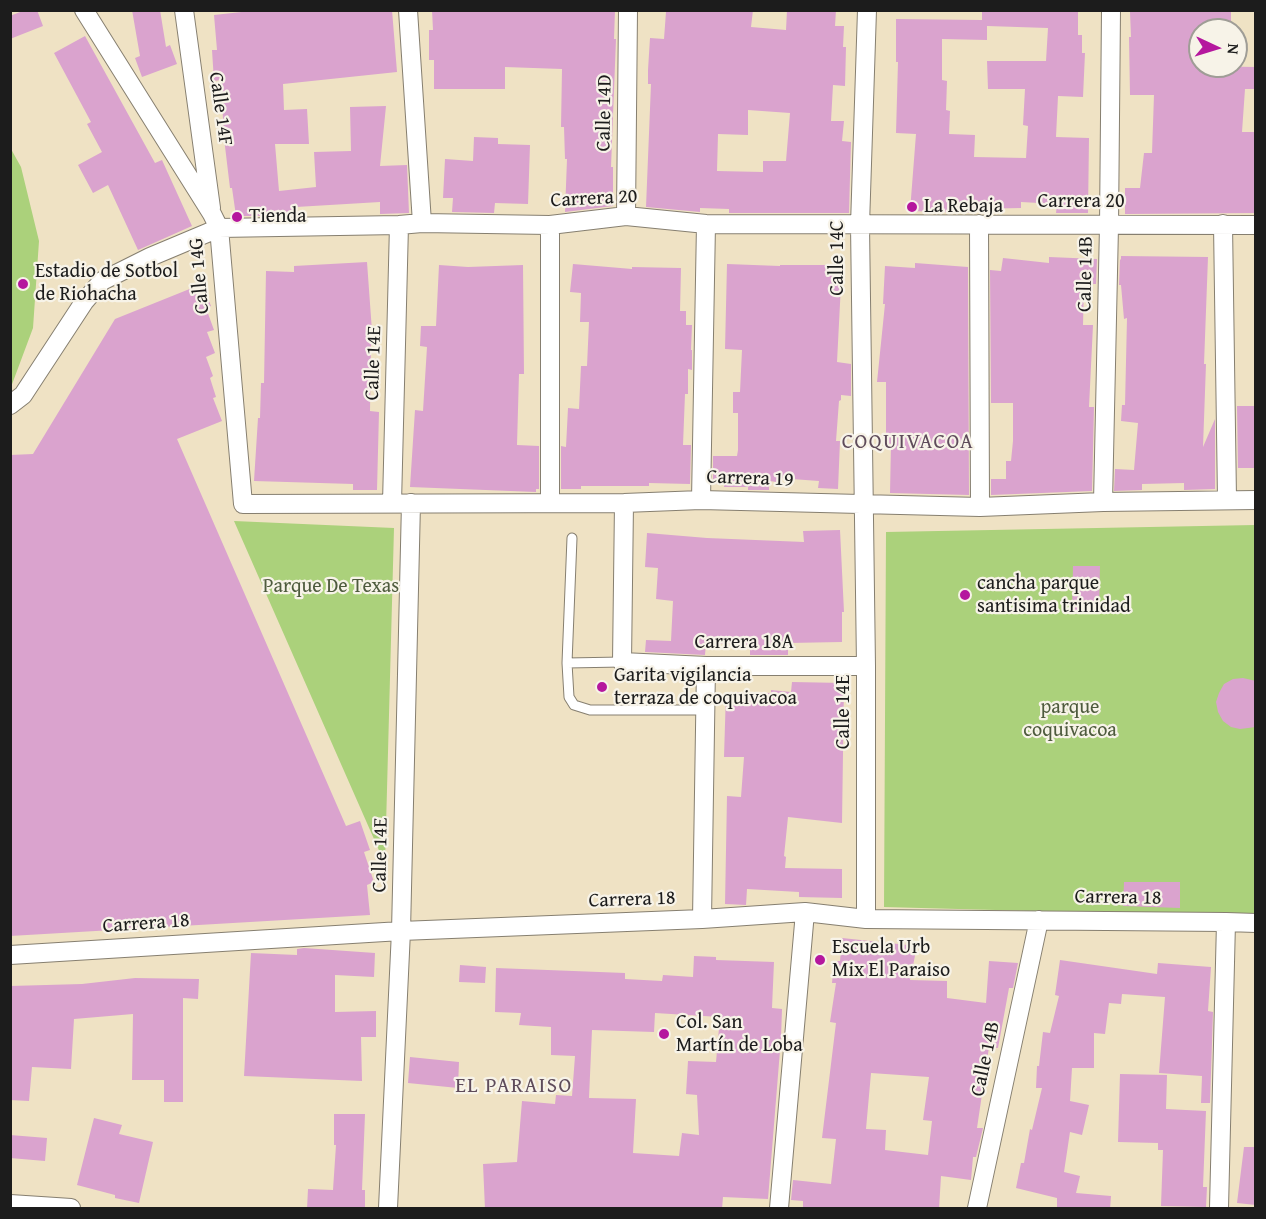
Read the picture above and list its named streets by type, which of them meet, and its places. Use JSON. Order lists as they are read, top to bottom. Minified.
{"streets":{"street":["Calle 14F","Calle 14D","Carrera 20","Calle 14C","Calle 14B","Calle 14G","Calle 14E","Carrera 19","Carrera 18A","Carrera 18"]},"crossings":[["Calle 14F","Carrera 20"],["Calle 14F","Calle 14G"],["Calle 14D","Carrera 20"],["Carrera 20","Calle 14C"],["Carrera 20","Calle 14B"],["Carrera 20","Calle 14G"],["Carrera 20","Calle 14E"],["Calle 14C","Calle 14E"],["Calle 14C","Carrera 19"],["Calle 14B","Carrera 19"],["Calle 14B","Carrera 18"],["Calle 14G","Carrera 19"],["Calle 14E","Carrera 19"],["Calle 14E","Carrera 18A"],["Calle 14E","Carrera 18"]],"districts":["COQUIVACOA","EL PARAISO"],"parks":["Parque De Texas","parque coquivacoa"],"places":["La Rebaja","Tienda","Estadio de Sotbol de Riohacha","cancha parque santisima trinidad","Garita vigilancia terraza de coquivacoa","Escuela Urb Mix El Paraiso","Col. San Martín de Loba"],"north":"right"}
